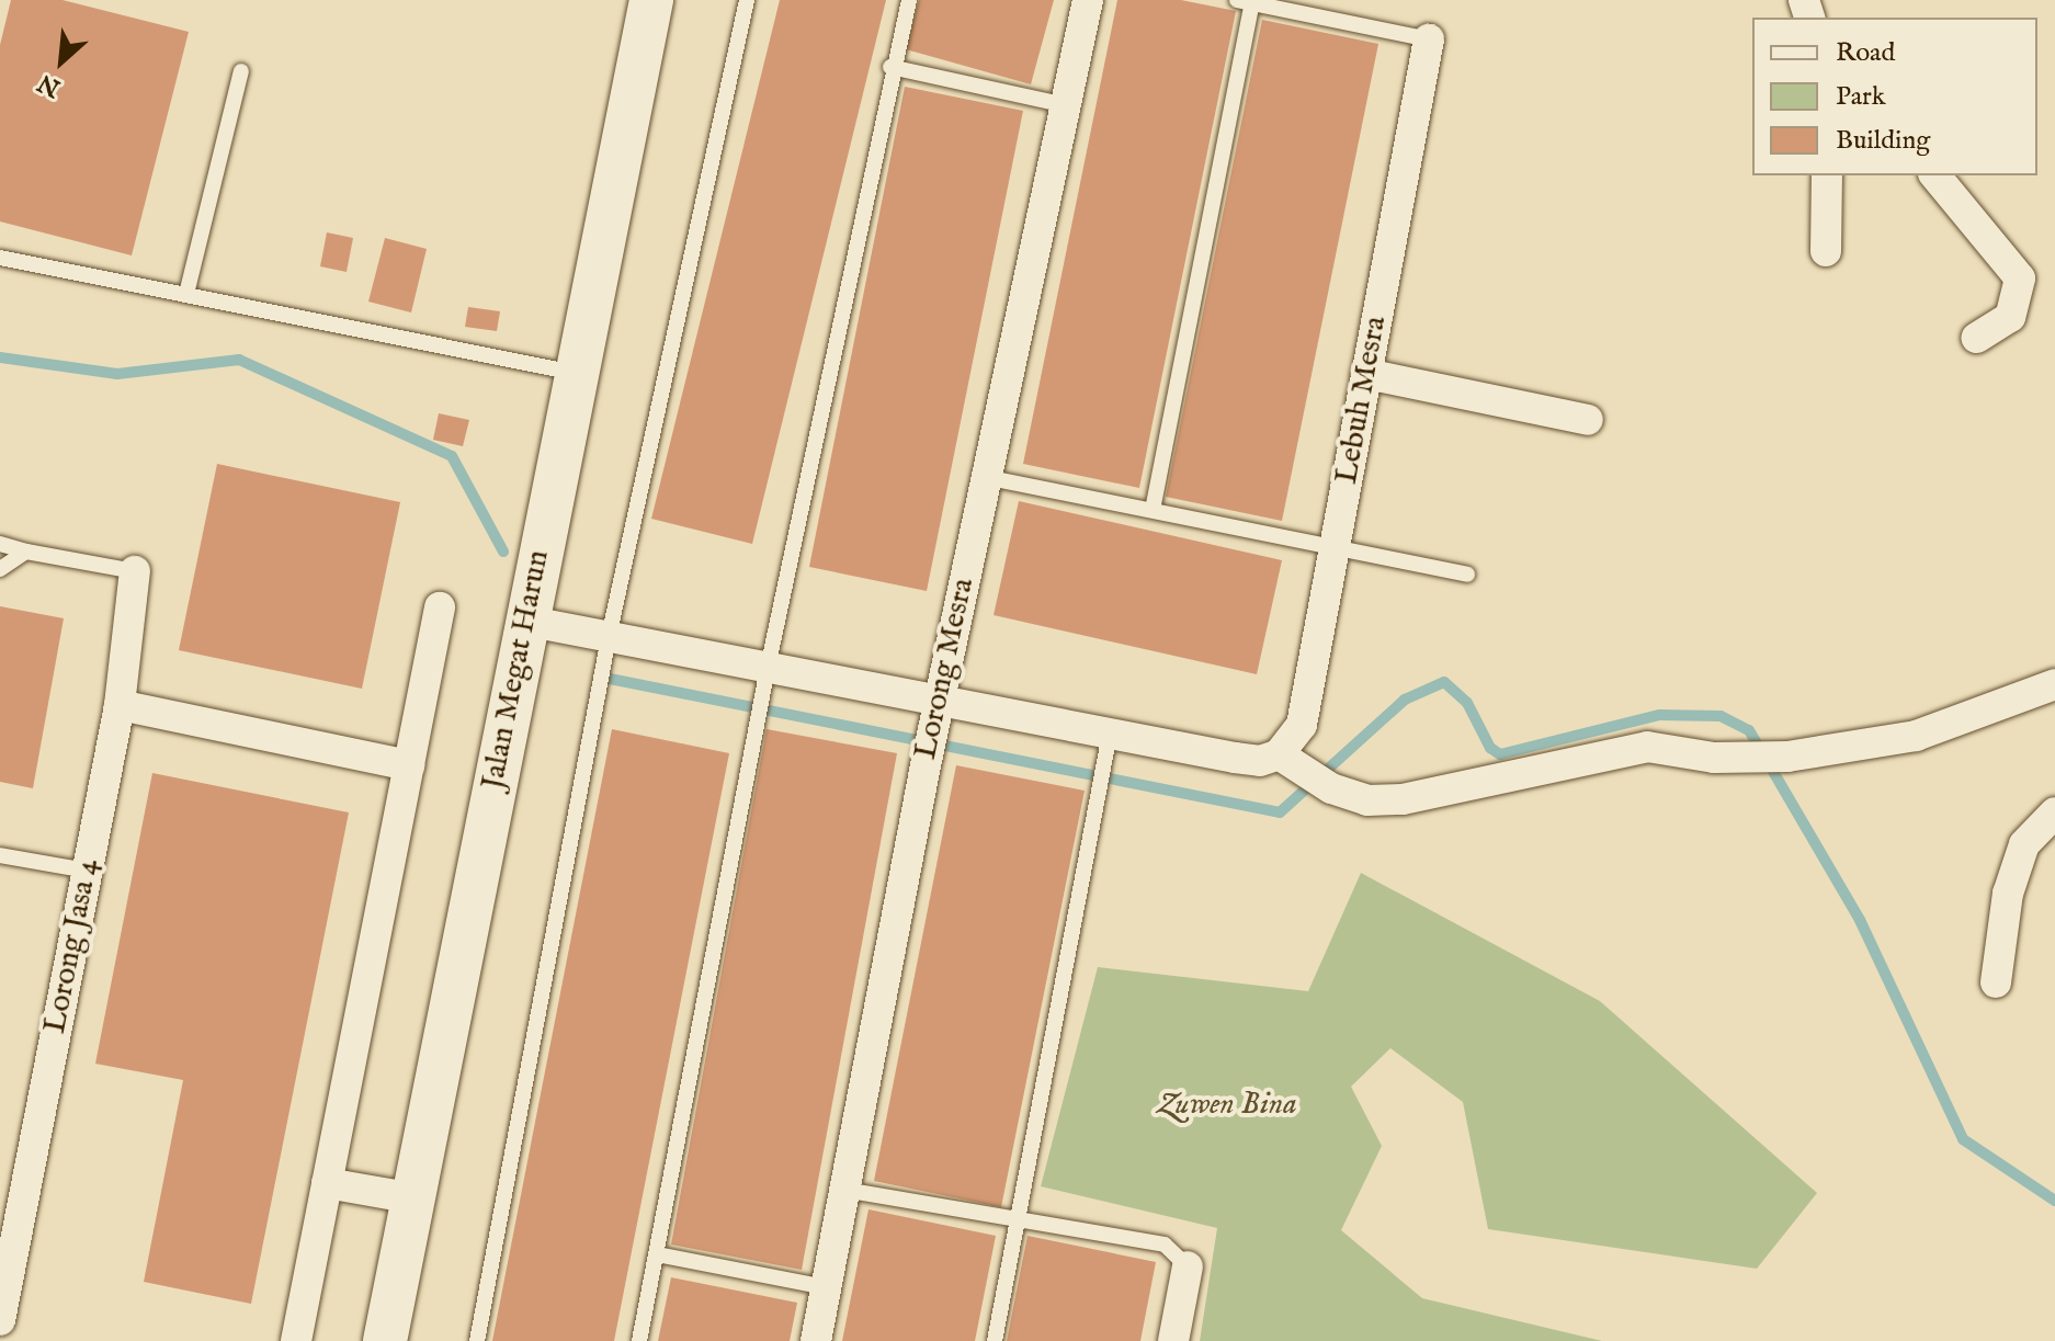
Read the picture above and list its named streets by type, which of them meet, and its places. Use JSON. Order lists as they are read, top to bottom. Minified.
{"streets":{"street":["Lebuh Mesra","Lorong Mesra","Jalan Megat Harun","Lorong Jasa 4"]},"parks":["Zuwen Bina"],"legend":["Road","Park","Building"],"north":"bottom left"}
